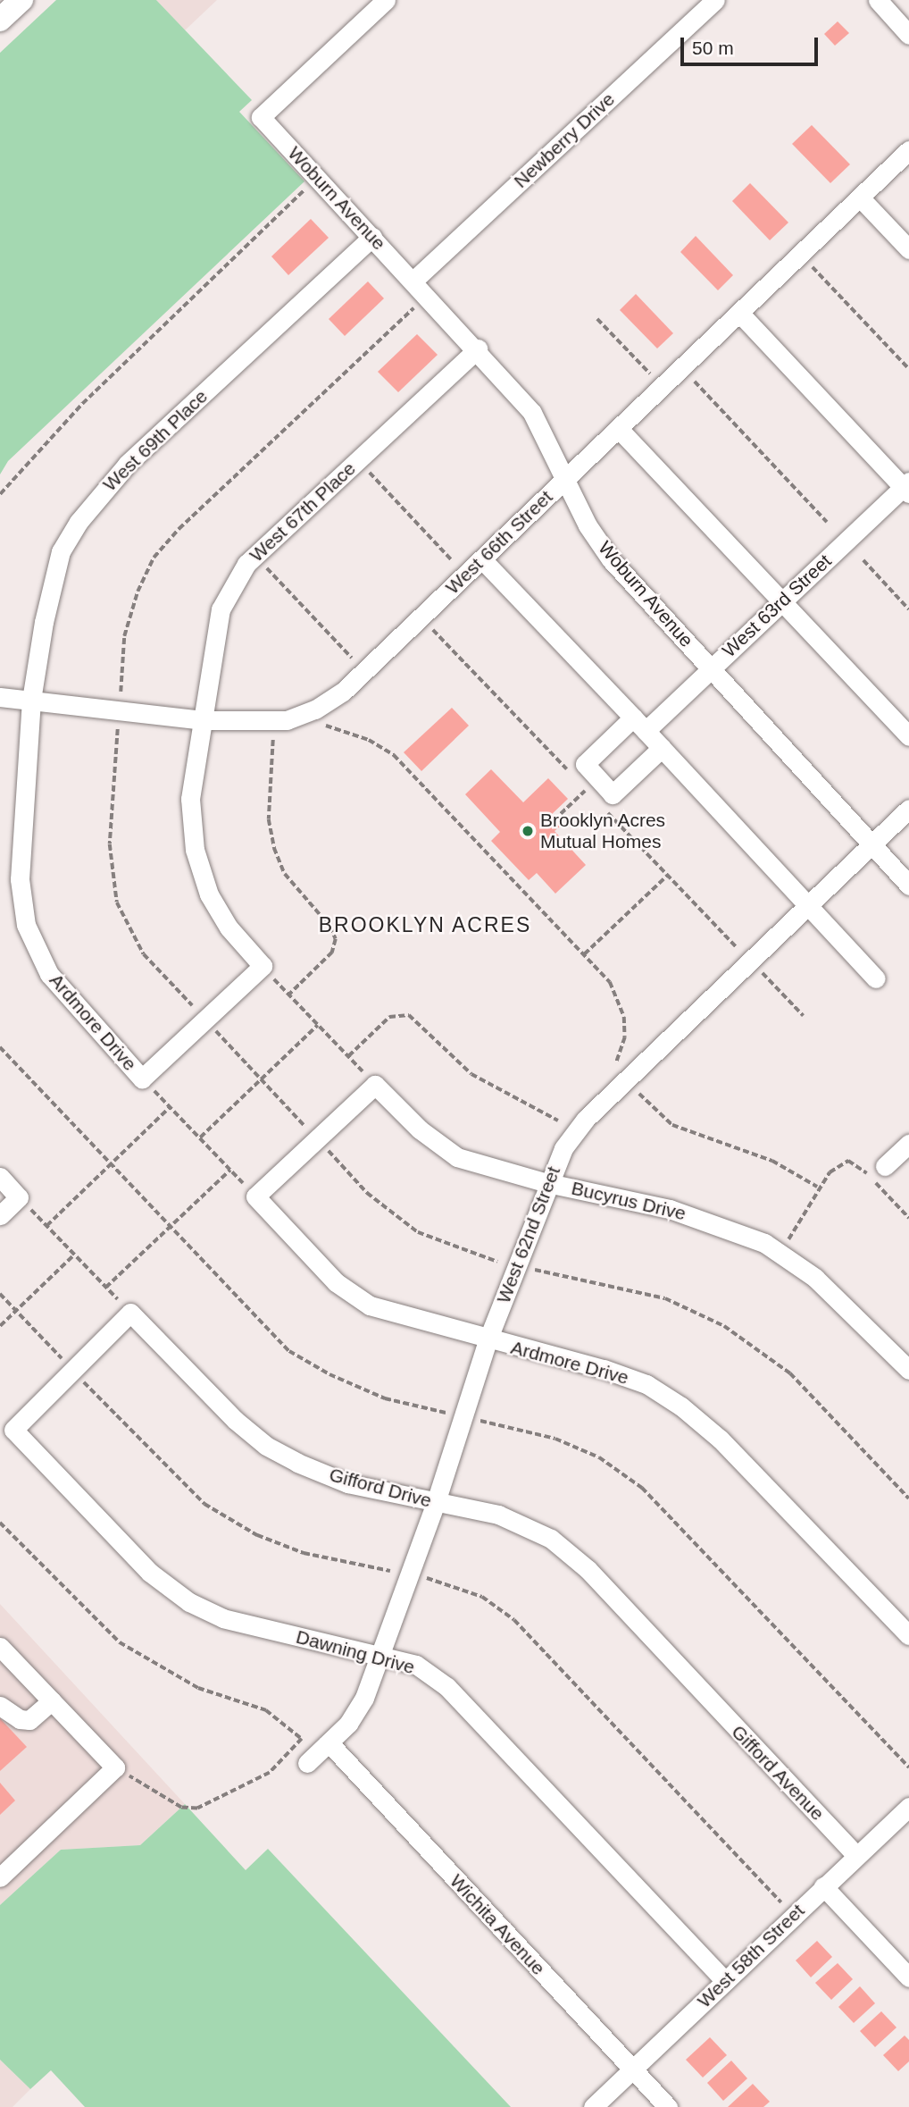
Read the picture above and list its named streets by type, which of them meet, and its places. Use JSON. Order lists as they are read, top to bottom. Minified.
{"streets":{"street":["Newberry Drive","Woburn Avenue","West 69th Place","West 67th Place","West 66th Street","West 63rd Street","Ardmore Drive","Bucyrus Drive","West 62nd Street","Gifford Drive","Dawning Drive","Gifford Avenue","Wichita Avenue","West 58th Street"]},"crossings":[["Newberry Drive","Woburn Avenue"],["Woburn Avenue","West 69th Place"],["Woburn Avenue","West 67th Place"],["Woburn Avenue","West 66th Street"],["Woburn Avenue","West 63rd Street"],["Woburn Avenue","West 62nd Street"],["West 69th Place","West 66th Street"],["West 69th Place","Ardmore Drive"],["West 67th Place","West 66th Street"],["West 66th Street","Ardmore Drive"],["Ardmore Drive","West 62nd Street"],["Bucyrus Drive","West 62nd Street"],["West 62nd Street","Gifford Drive"],["West 62nd Street","Dawning Drive"],["West 62nd Street","Wichita Avenue"],["Gifford Drive","Gifford Avenue"],["Dawning Drive","West 58th Street"],["Gifford Avenue","West 58th Street"],["Wichita Avenue","West 58th Street"]],"districts":["BROOKLYN ACRES"],"places":["Brooklyn Acres Mutual Homes"],"scale_bar":"50 m"}
